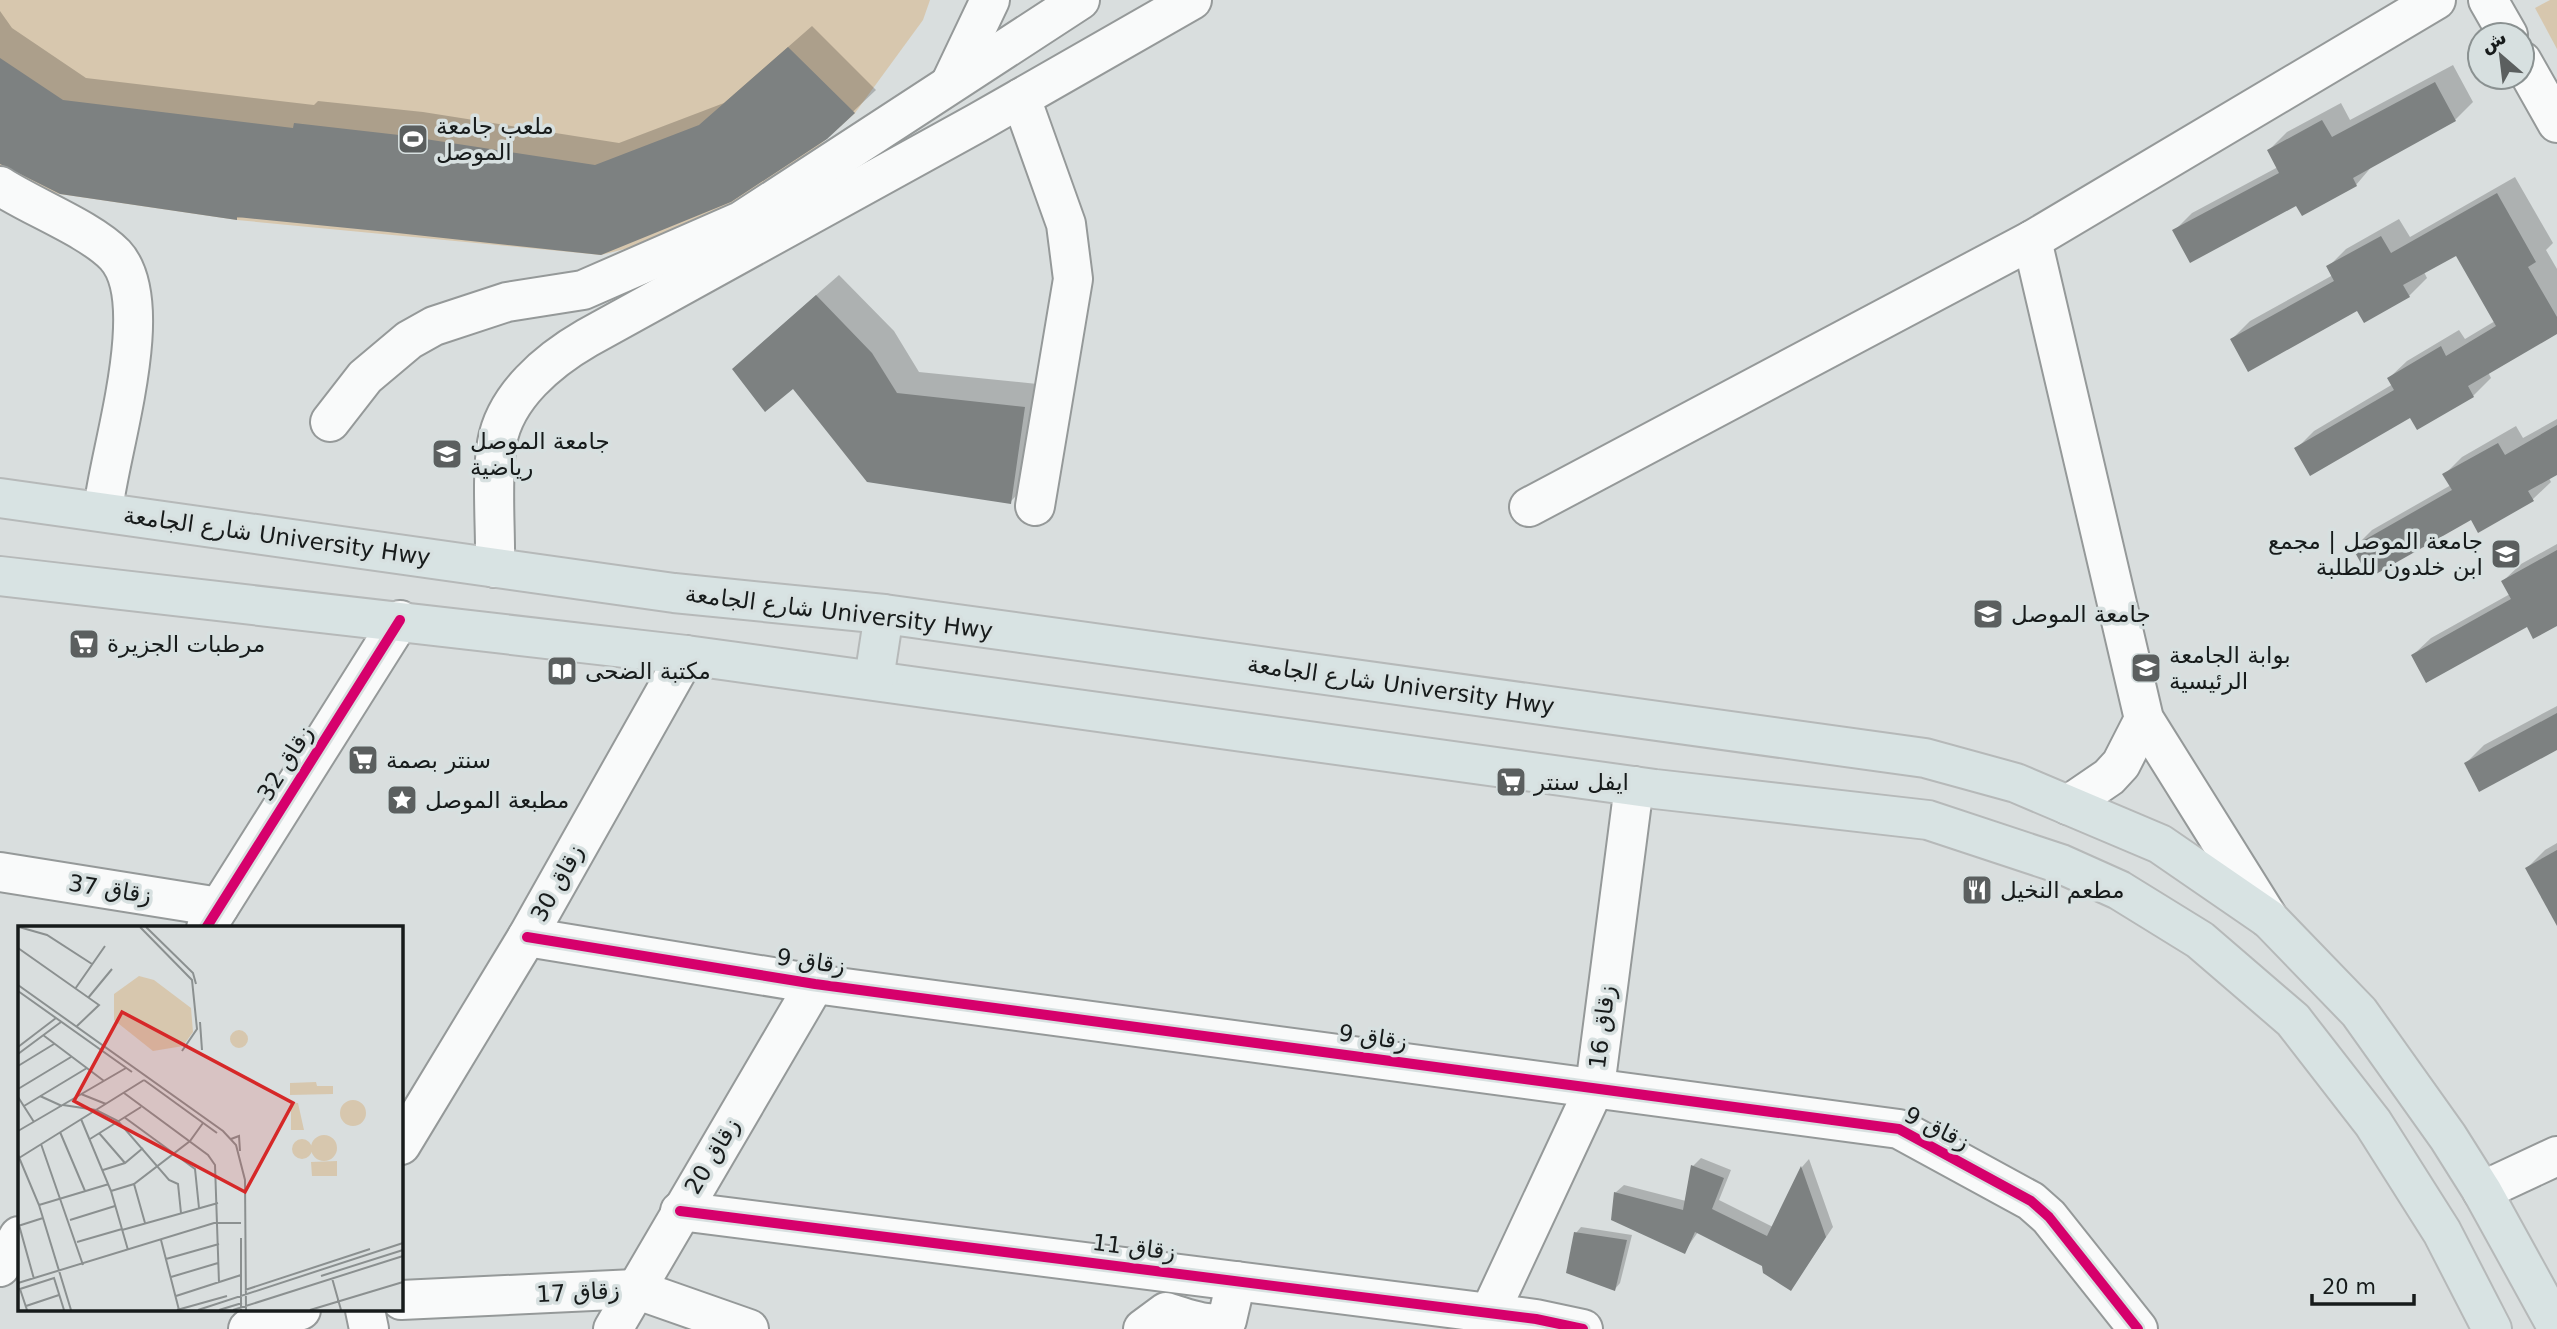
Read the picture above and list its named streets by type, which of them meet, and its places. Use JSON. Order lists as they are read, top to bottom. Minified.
{"streets":{"main road":["شارع الجامعة University Hwy"],"street":["زقاق 32","زقاق 30","زقاق 37","زقاق 9","زقاق 16","زقاق 20","زقاق 11","زقاق 17"]},"crossings":[["زقاق 32","زقاق 37"],["زقاق 30","زقاق 9"],["زقاق 9","زقاق 16"],["زقاق 9","زقاق 20"],["زقاق 16","زقاق 11"],["زقاق 20","زقاق 11"],["زقاق 20","زقاق 17"]],"places":{"sports":["ملعب جامعة الموصل"],"school or university":["جامعة الموصل رياضية","جامعة الموصل | مجمع ابن خلدون للطلبة","جامعة الموصل","بوابة الجامعة الرئيسية"],"supermarket":["مرطبات الجزيرة","سنتر بصمة","ايفل سنتر"],"library":["مكتبة الضحى"],"place":["مطبعة الموصل"],"restaurant":["مطعم النخيل"]},"scale_bar":"20 m","north":"top left"}
